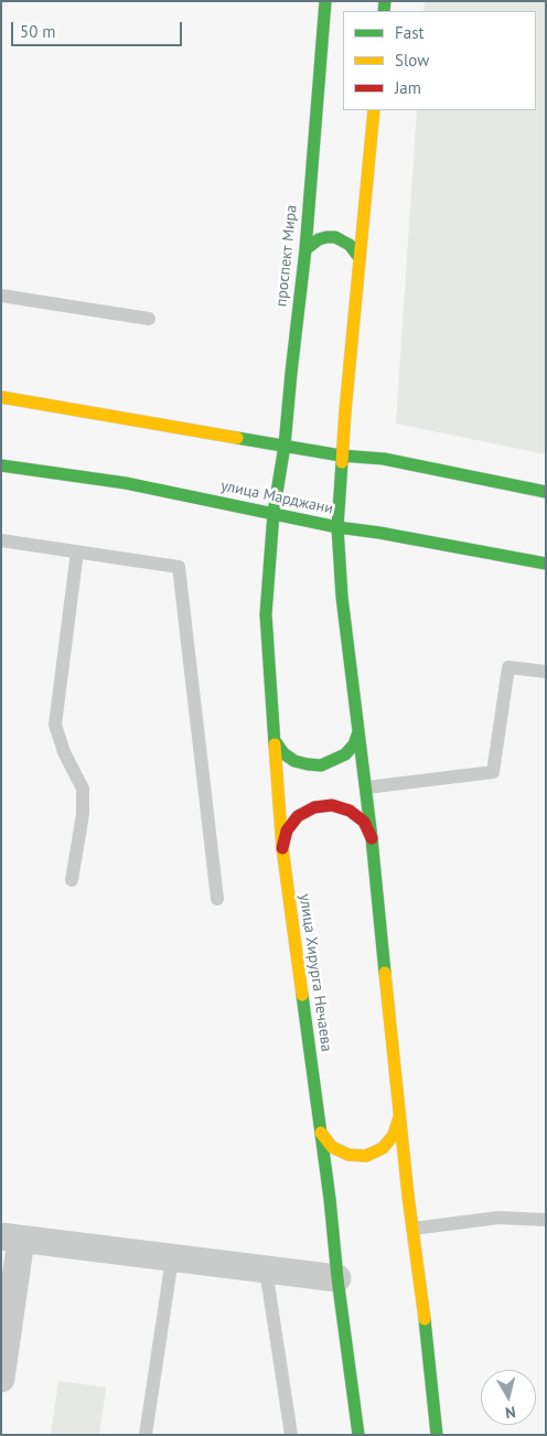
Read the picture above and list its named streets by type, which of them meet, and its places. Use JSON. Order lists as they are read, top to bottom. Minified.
{"streets":{"main road":["проспект Мира","улица Марджани","улица Хирурга Нечаева"]},"crossings":[["проспект Мира","улица Марджани"],["проспект Мира","улица Хирурга Нечаева"],["улица Марджани","улица Хирурга Нечаева"]],"legend":["Fast","Slow","Jam"],"scale_bar":"50 m","north":"bottom"}
